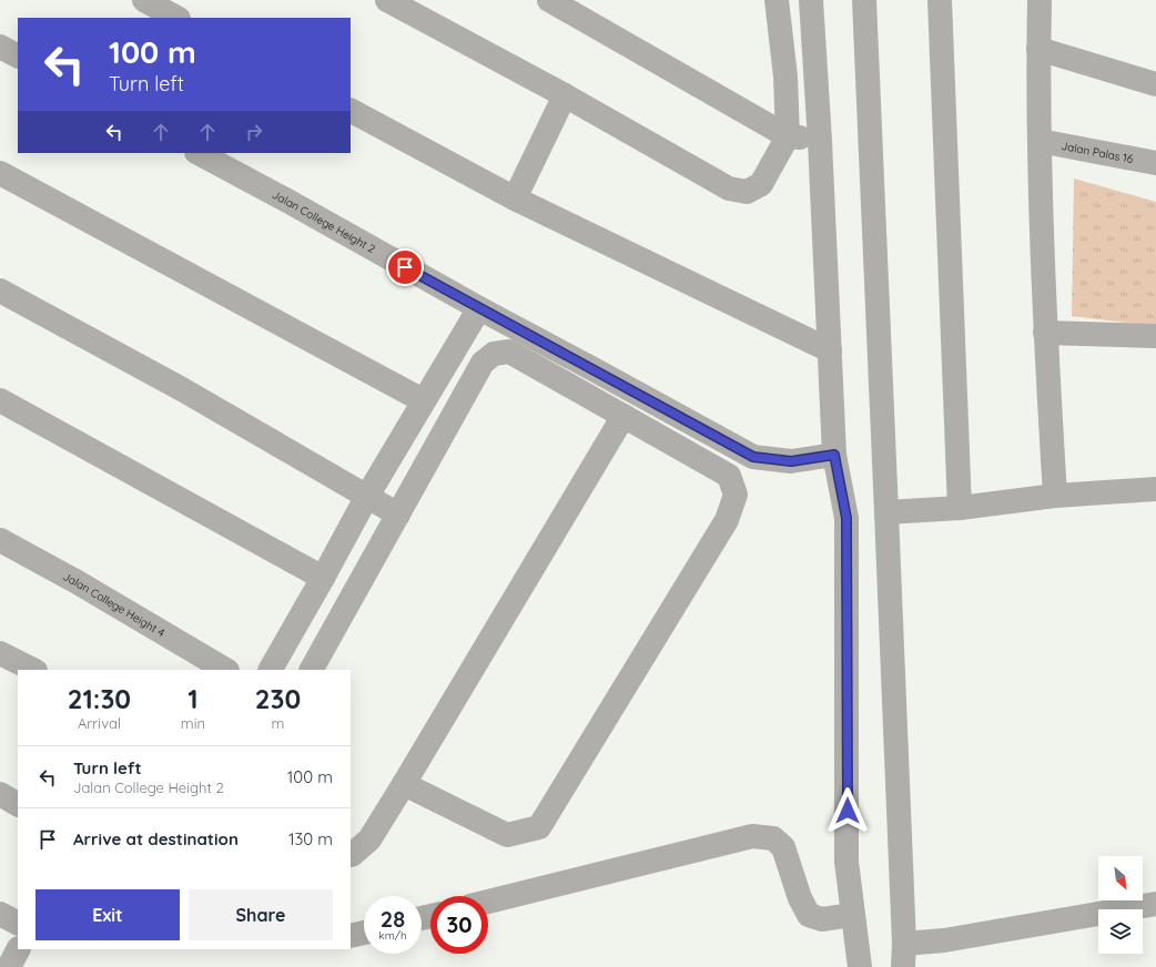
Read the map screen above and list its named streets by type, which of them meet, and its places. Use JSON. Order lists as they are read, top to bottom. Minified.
{"streets":{"street":["Jalan Palas 16","Jalan College Height 2","Jalan College Height 4"]},"north":"bottom right","page":{"turn":["100 m","Turn left"],"eta":["21:30","Arrival","1","min","230","m"],"list":[{"name":"Turn left","note":"Jalan College Height 2","value":"100 m"},{"name":"Arrive at destination","value":"130 m"}],"buttons":["Exit","Share"],"speed":"28 km/h","limit":"30"}}
